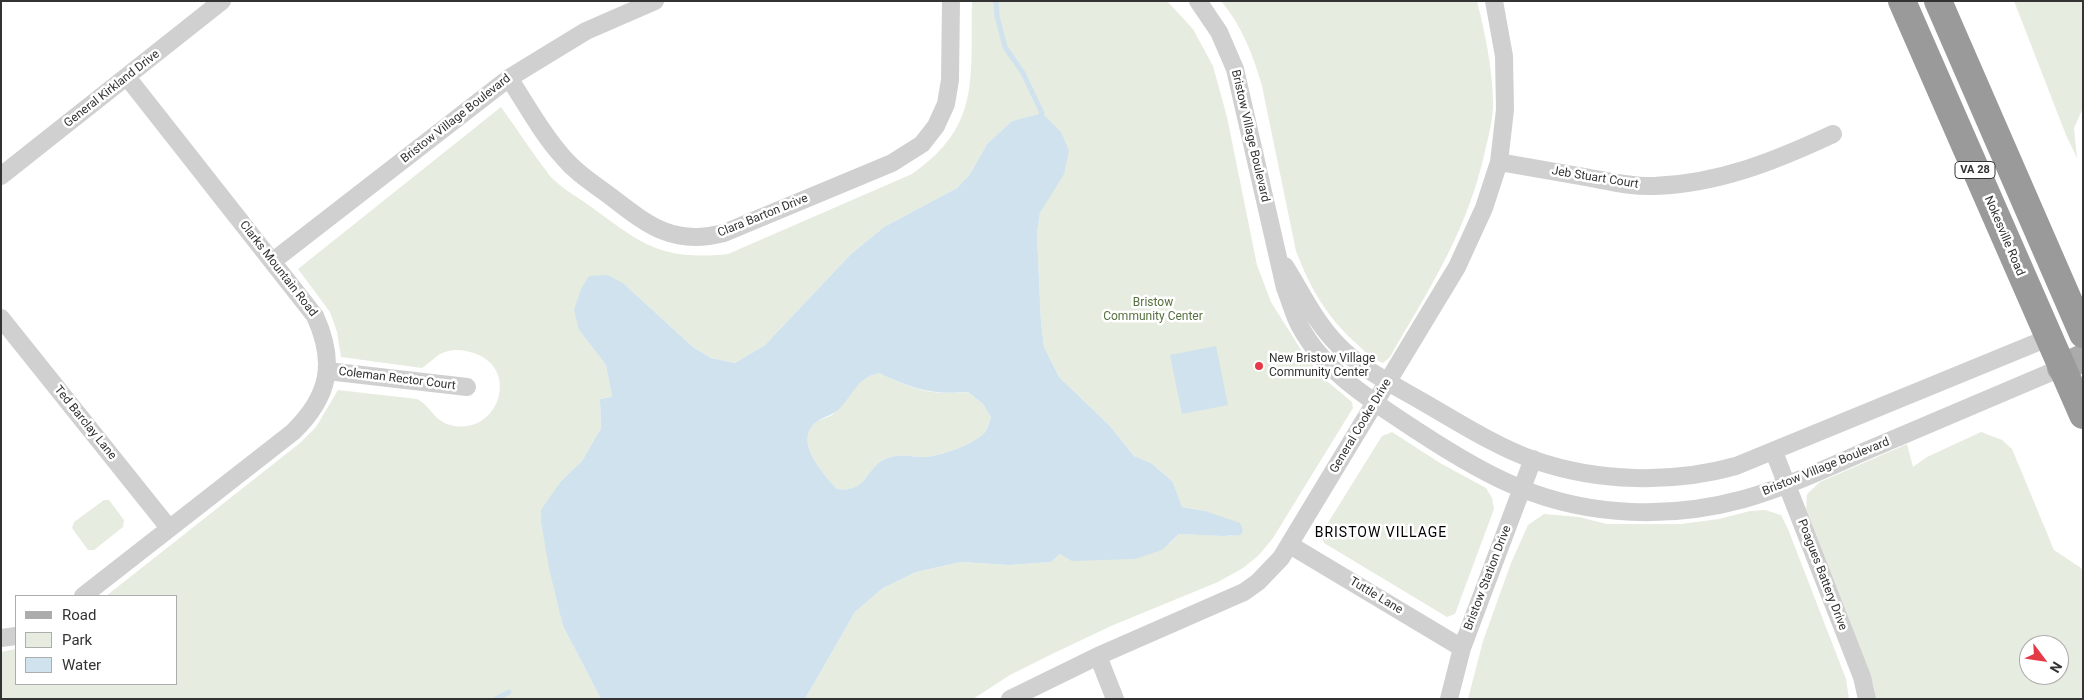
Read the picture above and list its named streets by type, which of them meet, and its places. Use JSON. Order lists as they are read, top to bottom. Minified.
{"streets":{"highway":["VA 28","Nokesville Road"],"street":["General Kirkland Drive","Bristow Village Boulevard","Jeb Stuart Court","Clara Barton Drive","Clarks Mountain Road","Coleman Rector Court","Ted Barclay Lane","General Cooke Drive","Poagues Battery Drive","Bristow Station Drive","Tuttle Lane"]},"crossings":[["General Kirkland Drive","Clarks Mountain Road"],["Bristow Village Boulevard","Clara Barton Drive"],["Bristow Village Boulevard","Nokesville Road"],["Bristow Village Boulevard","Clarks Mountain Road"],["Bristow Village Boulevard","General Cooke Drive"],["Bristow Village Boulevard","Poagues Battery Drive"],["Bristow Village Boulevard","Bristow Station Drive"],["Jeb Stuart Court","General Cooke Drive"],["Clarks Mountain Road","Coleman Rector Court"],["Clarks Mountain Road","Ted Barclay Lane"],["General Cooke Drive","Tuttle Lane"],["Bristow Station Drive","Tuttle Lane"]],"districts":["BRISTOW VILLAGE"],"parks":["Bristow Community Center"],"places":["New Bristow Village Community Center"],"legend":["Road","Park","Water"],"north":"bottom right"}
